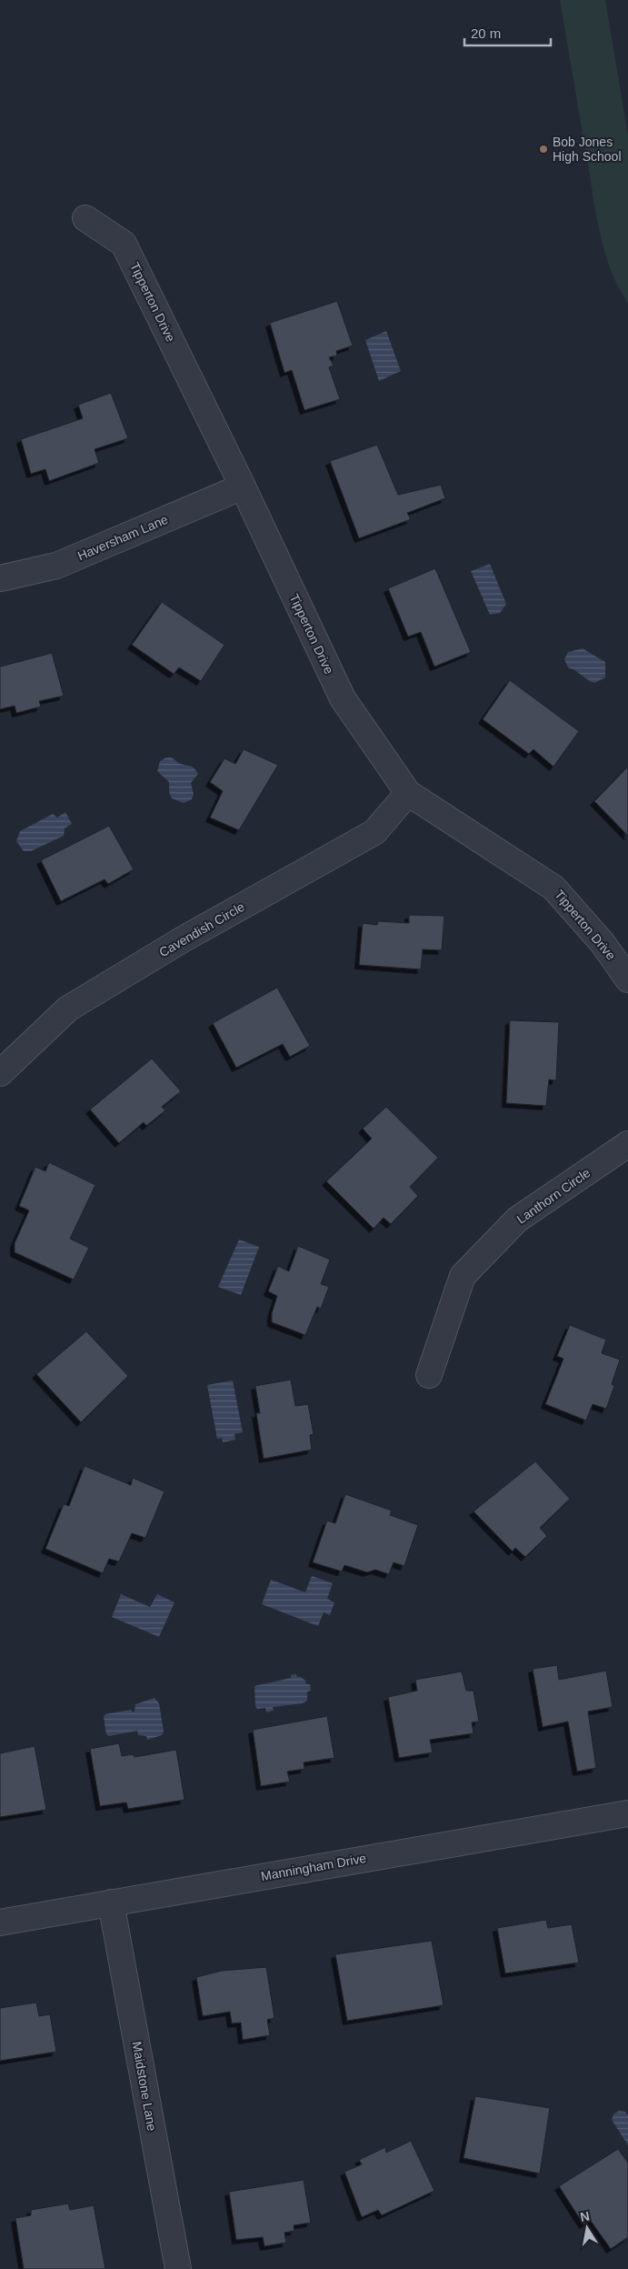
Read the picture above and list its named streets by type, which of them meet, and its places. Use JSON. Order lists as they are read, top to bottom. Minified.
{"streets":{"street":["Tipperton Drive","Haversham Lane","Cavendish Circle","Lanthorn Circle","Manningham Drive","Maidstone Lane"]},"crossings":[["Tipperton Drive","Haversham Lane"],["Tipperton Drive","Cavendish Circle"],["Manningham Drive","Maidstone Lane"]],"places":["Bob Jones High School"],"scale_bar":"20 m","north":"top"}
